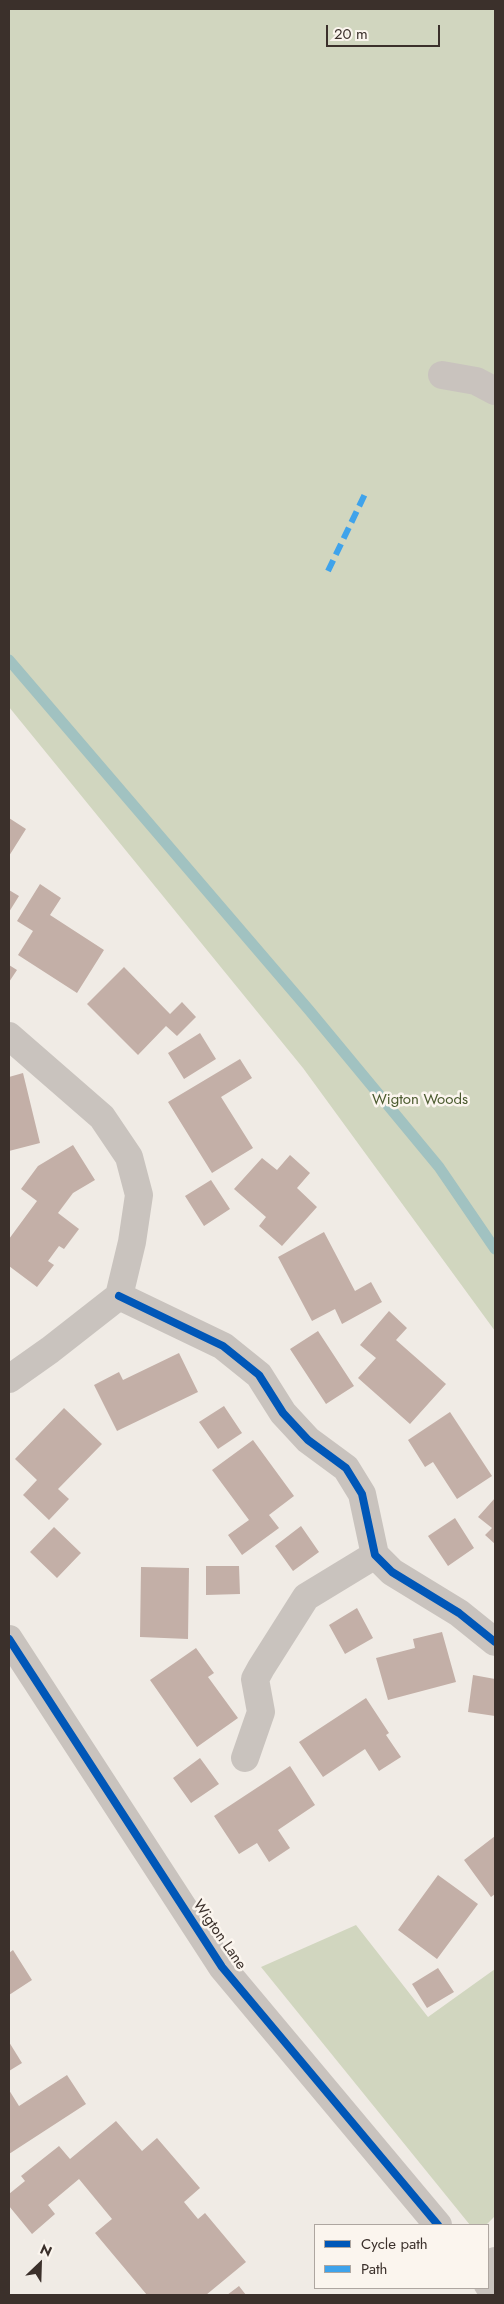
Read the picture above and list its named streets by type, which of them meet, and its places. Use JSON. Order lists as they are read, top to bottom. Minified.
{"streets":{"street":["Wigton Lane"]},"parks":["Wigton Woods"],"legend":["Cycle path","Path"],"scale_bar":"20 m","north":"top right"}
